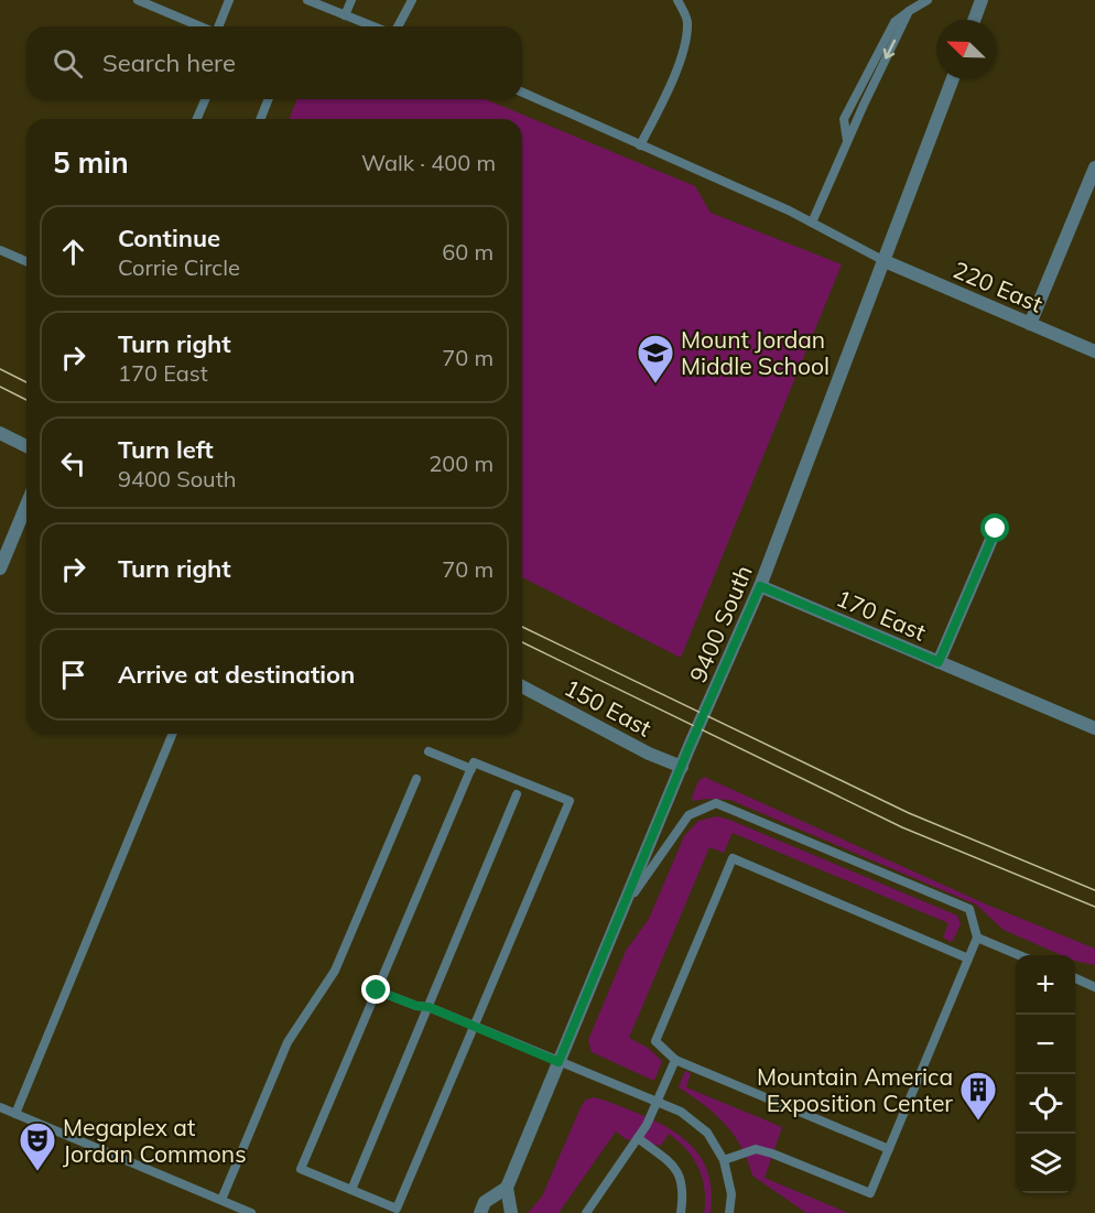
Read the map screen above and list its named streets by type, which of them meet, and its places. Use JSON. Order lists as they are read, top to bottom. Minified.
{"streets":{"street":["220 East","170 East","9400 South","150 East"]},"crossings":[["220 East","9400 South"],["170 East","9400 South"],["9400 South","150 East"]],"places":{"school or university":["Mount Jordan Middle School"],"building":["Mountain America Exposition Center"],"theatre":["Megaplex at Jordan Commons"]},"north":"top left","page":{"search":"Search here","heading":["5 min","Walk · 400 m"],"list":[["Continue","Corrie Circle","60 m"],["Turn right","170 East","70 m"],["Turn left","9400 South","200 m"],["Turn right","70 m"],"Arrive at destination"],"map_buttons":["+","−"]}}
